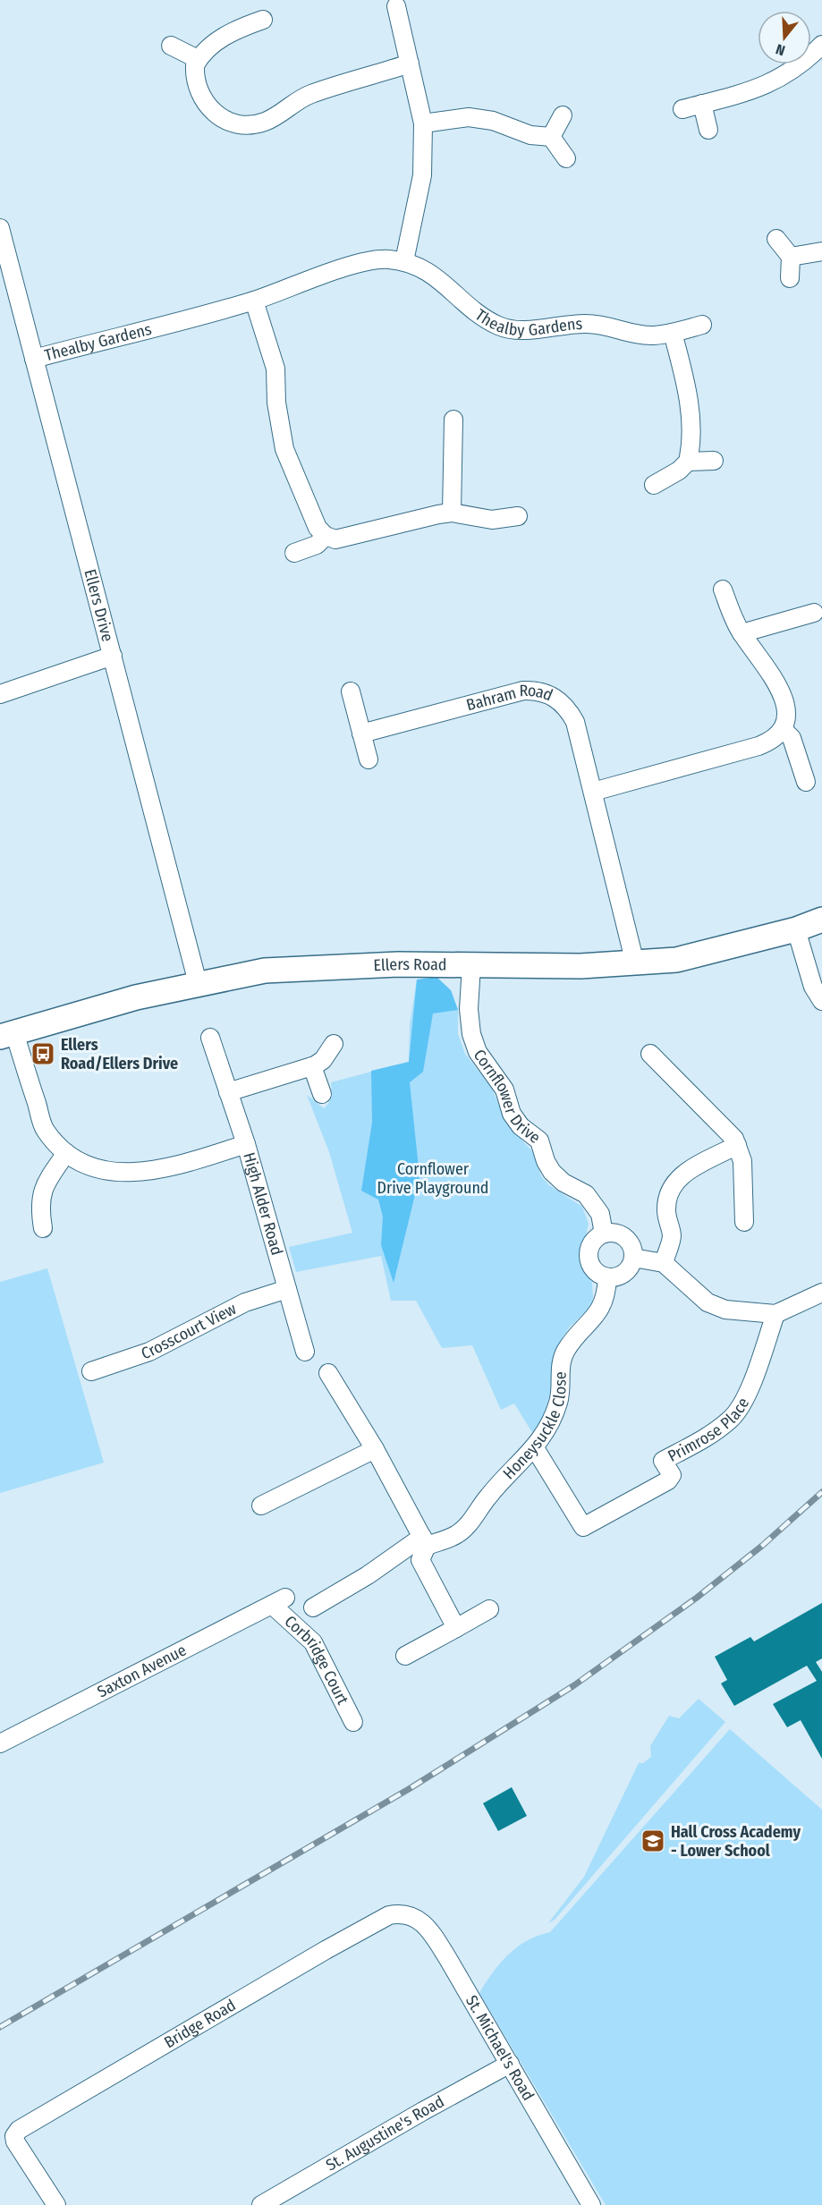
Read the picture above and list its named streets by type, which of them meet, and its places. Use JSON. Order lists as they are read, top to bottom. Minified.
{"streets":{"street":["Thealby Gardens","Ellers Drive","Bahram Road","Ellers Road","Cornflower Drive","High Alder Road","Crosscourt View","Honeysuckle Close","Primrose Place","Corbridge Court","Saxton Avenue","Bridge Road","St. Michael's Road","St. Augustine's Road"]},"crossings":[["Thealby Gardens","Ellers Drive"],["Ellers Drive","Ellers Road"],["Bahram Road","Ellers Road"],["Ellers Road","Cornflower Drive"],["Ellers Road","High Alder Road"],["Cornflower Drive","Honeysuckle Close"],["High Alder Road","Crosscourt View"],["Honeysuckle Close","Primrose Place"],["Corbridge Court","Saxton Avenue"],["Bridge Road","St. Michael's Road"],["St. Michael's Road","St. Augustine's Road"]],"parks":["Cornflower Drive Playground"],"places":{"bus stop":["Ellers Road/Ellers Drive"],"school or university":["Hall Cross Academy - Lower School"]},"north":"bottom"}
